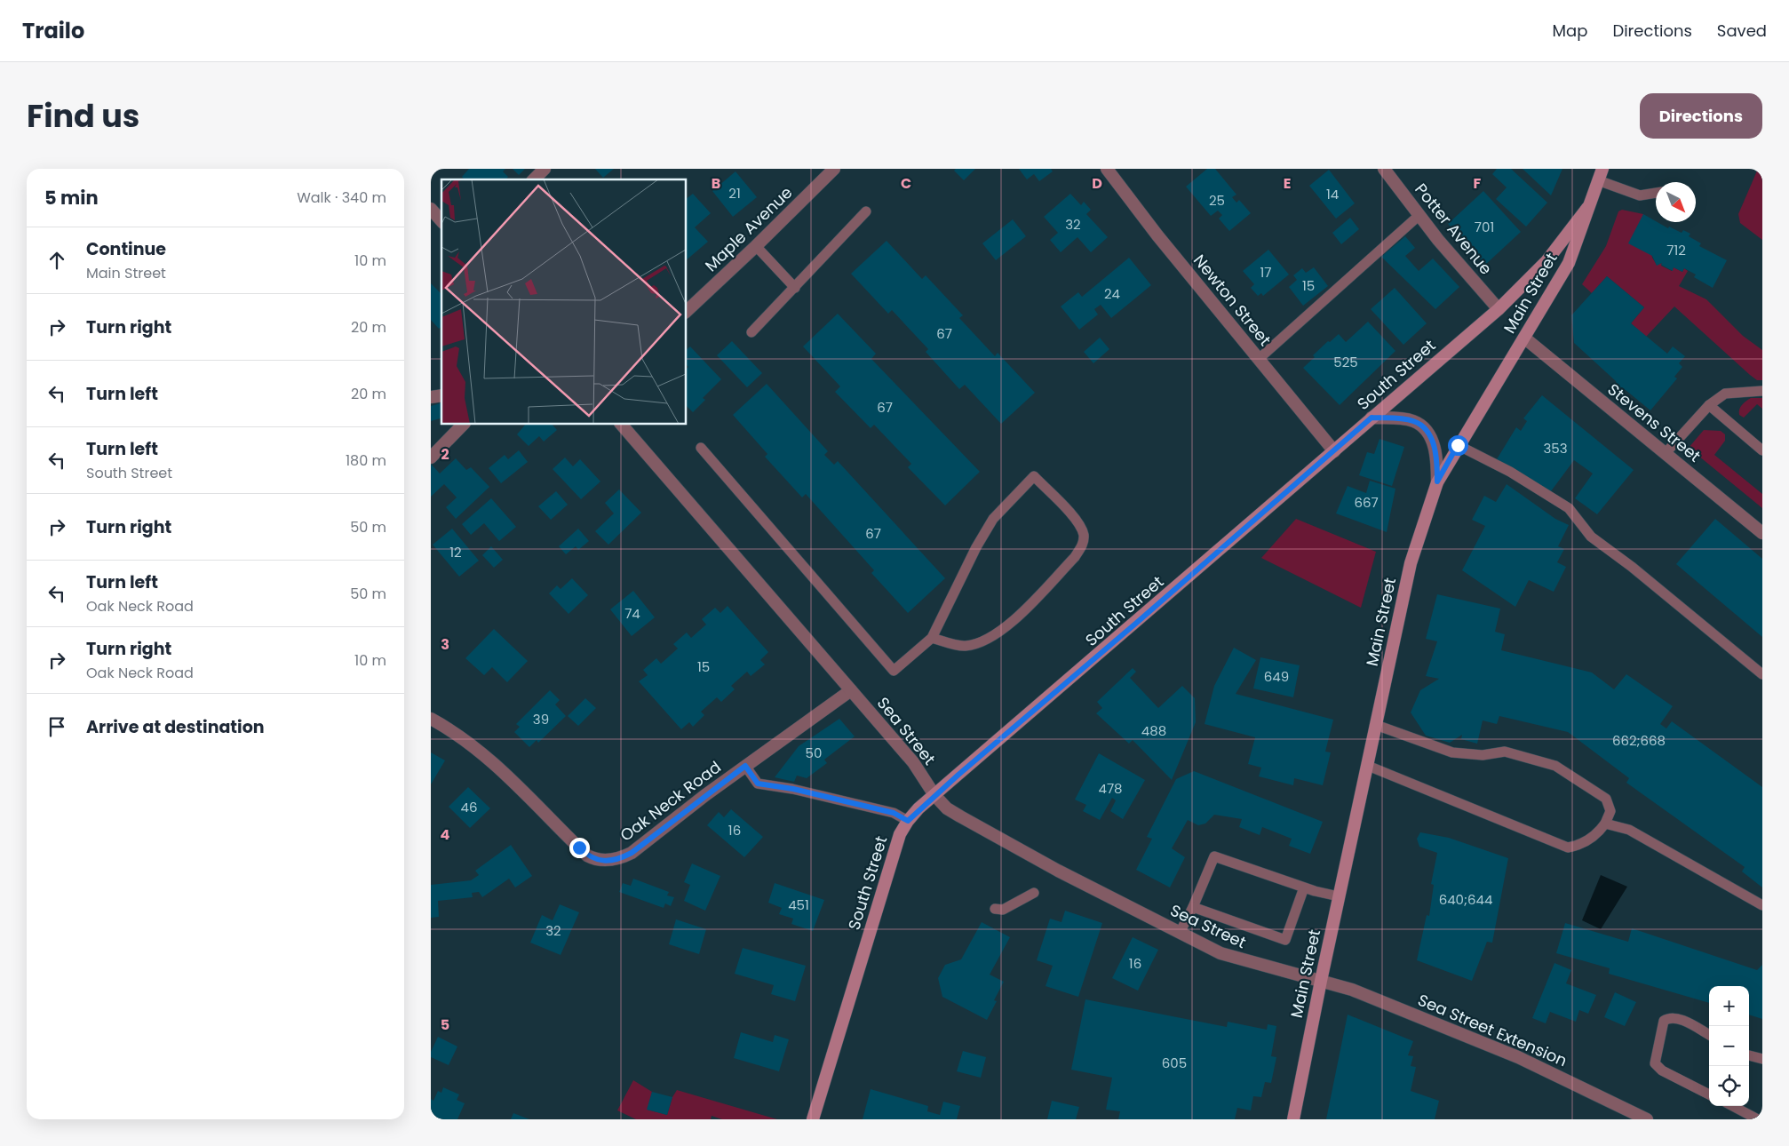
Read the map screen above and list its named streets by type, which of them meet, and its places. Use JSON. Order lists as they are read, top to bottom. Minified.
{"streets":{"main road":["Main Street","South Street"],"street":["Maple Avenue","Potter Avenue","Newton Street","Stevens Street","Sea Street","Oak Neck Road","Sea Street Extension"]},"crossings":[["Potter Avenue","South Street"],["Main Street","South Street"],["Main Street","Stevens Street"],["Main Street","Sea Street"],["Main Street","Sea Street Extension"],["Newton Street","South Street"],["South Street","Sea Street"],["Sea Street","Oak Neck Road"],["Sea Street","Sea Street Extension"]],"house_numbers":["21","14","25","32","701","712","17","15","24","67","525","67","353","667","67","12","74","15","649","39","488","662;668","50","478","46","16","640;644","451","32","16","605"],"north":"bottom right","page":{"header":"Trailo","nav":["Map","Directions","Saved"],"title":"Find us","buttons":"Directions","heading":["5 min","Walk · 340 m"],"list":[["Continue","Main Street","10 m"],["Turn right","20 m"],["Turn left","20 m"],["Turn left","South Street","180 m"],["Turn right","50 m"],["Turn left","Oak Neck Road","50 m"],["Turn right","Oak Neck Road","10 m"],"Arrive at destination"],"map_buttons":["+","−"]},"grid":{"columns":["B","C","D","E","F"],"rows":["2","3","4","5"]}}
